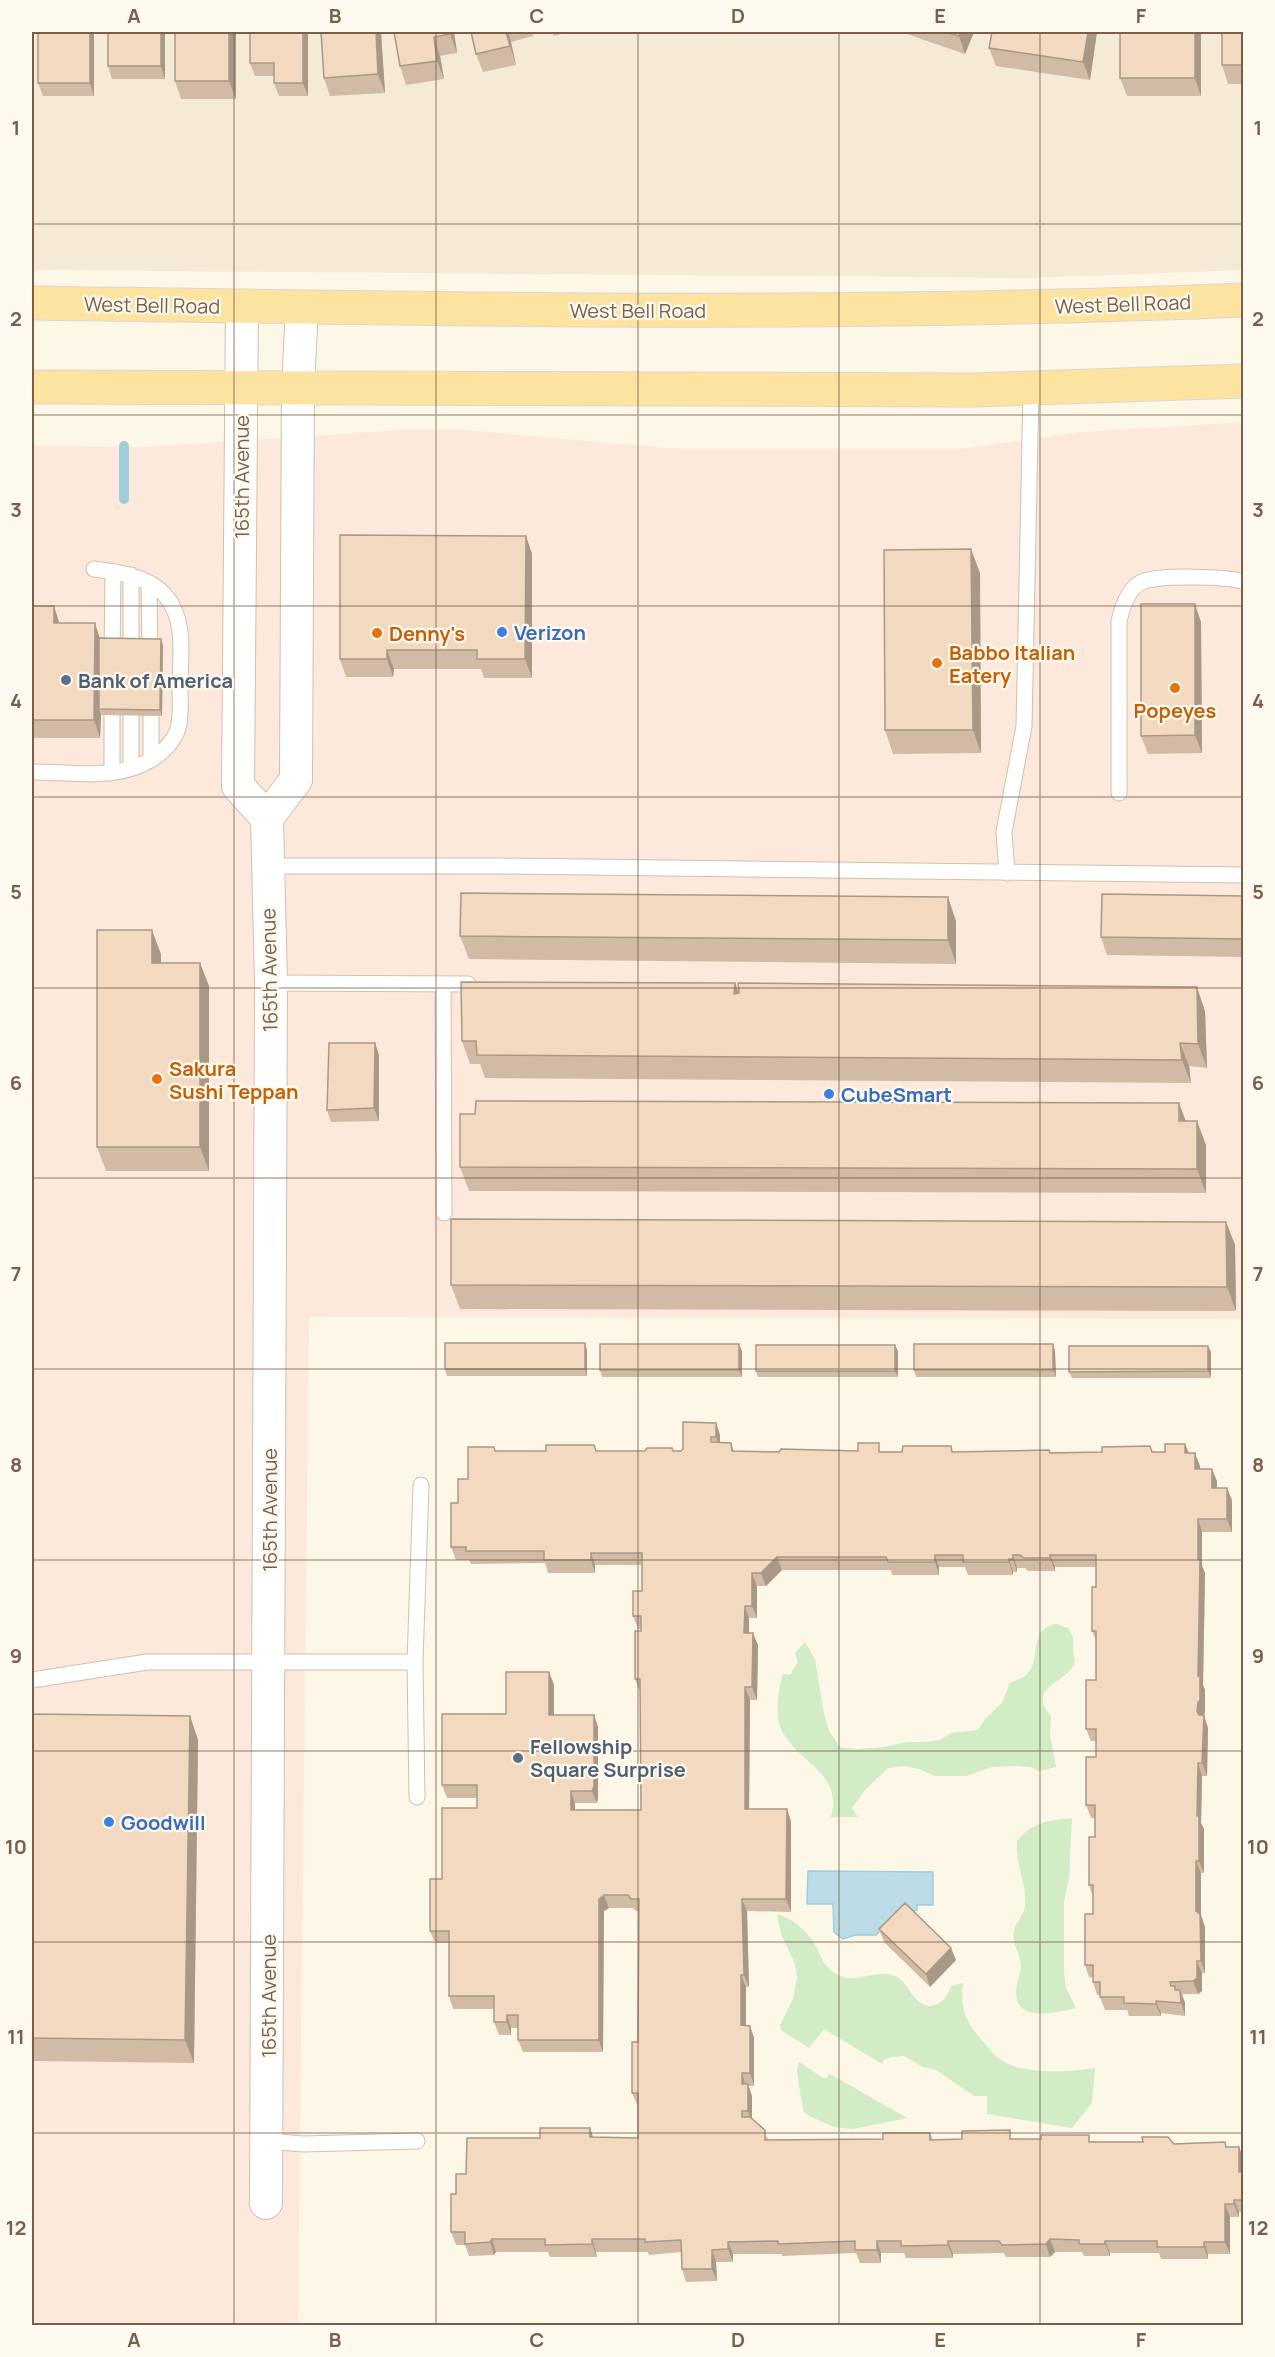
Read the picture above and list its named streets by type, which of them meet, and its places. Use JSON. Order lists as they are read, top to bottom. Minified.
{"streets":{"main road":["West Bell Road"],"street":["165th Avenue"]},"crossings":[["West Bell Road","165th Avenue"]],"places":["Verizon","Denny's","Babbo Italian Eatery","Bank of America","Popeyes","Sakura Sushi Teppan","CubeSmart","Fellowship Square Surprise","Goodwill"],"grid":{"columns":["A","B","C","D","E","F"],"rows":["1","2","3","4","5","6","7","8","9","10","11","12"]}}
